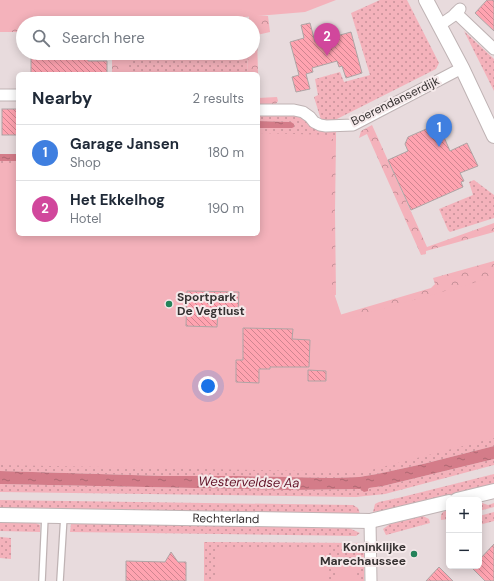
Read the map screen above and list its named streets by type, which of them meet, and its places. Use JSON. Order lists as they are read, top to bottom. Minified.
{"streets":{"street":["Boerendanserdijk","Rechterland"]},"water":["Westerveldse Aa"],"places":["Sportpark De Vegtlust","Koninklijke Marechaussee"],"page":{"search":"Search here","pins":["2","1"],"heading":["Nearby","2 results"],"list":[{"mark":"1","name":"Garage Jansen","note":"Shop","value":"180 m"},{"mark":"2","name":"Het Ekkelhog","note":"Hotel","value":"190 m"}],"map_buttons":["+","−"]}}
